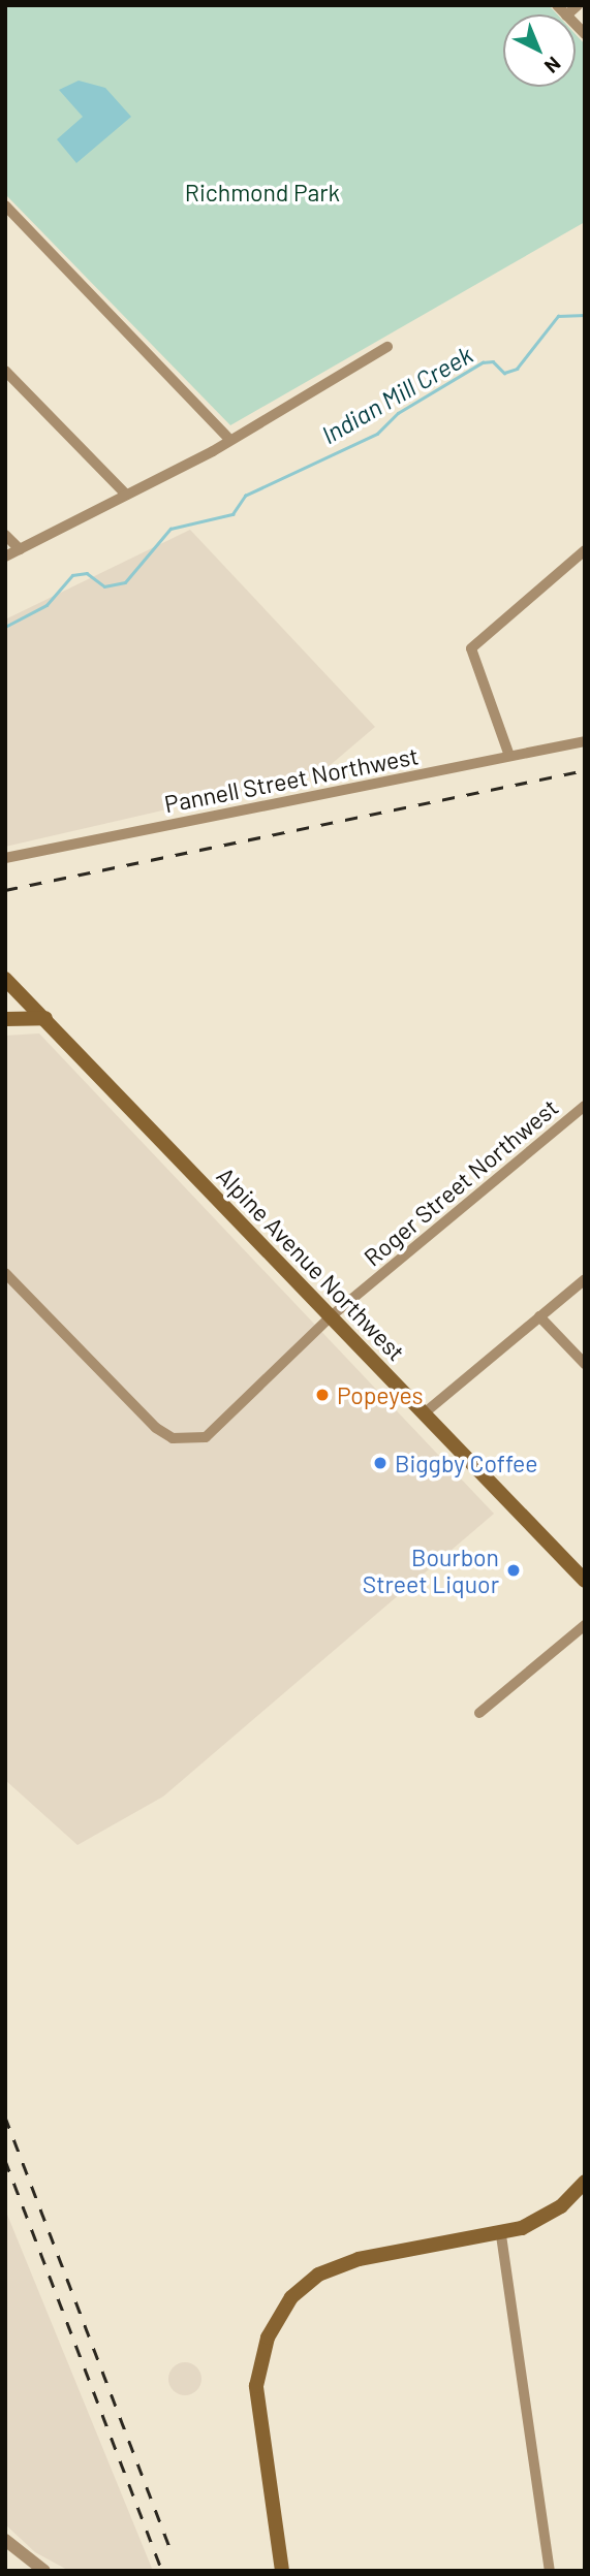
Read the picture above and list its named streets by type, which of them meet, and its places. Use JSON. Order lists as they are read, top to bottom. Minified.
{"streets":{"main road":["Alpine Avenue Northwest"],"street":["Pannell Street Northwest","Roger Street Northwest"]},"crossings":[["Roger Street Northwest","Alpine Avenue Northwest"]],"water":["Indian Mill Creek"],"parks":["Richmond Park"],"places":["Popeyes","Biggby Coffee","Bourbon Street Liquor"],"north":"bottom right"}
